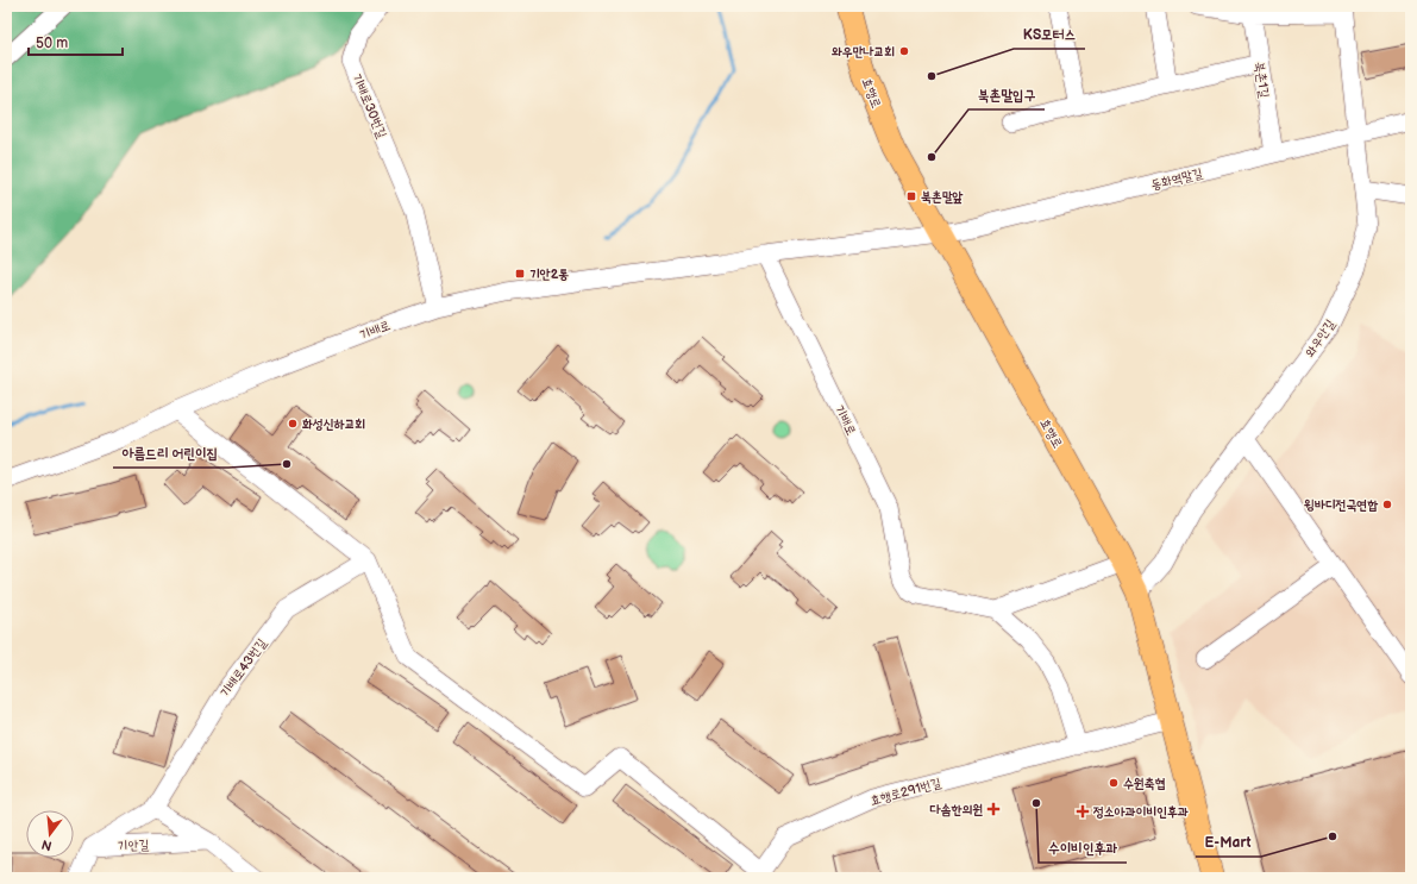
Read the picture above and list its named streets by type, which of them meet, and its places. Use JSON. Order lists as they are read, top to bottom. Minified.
{"streets":{"main road":["효행로"],"street":["북촌1길","기배로30번길","동화역말길","기배로","와우안길","기배로43번길","효행로291번길","기안길"]},"crossings":[["북촌1길","동화역말길"],["효행로","동화역말길"],["효행로","기배로"],["효행로","와우안길"],["효행로","효행로291번길"],["기배로30번길","기배로"],["동화역말길","기배로"],["동화역말길","와우안길"]],"places":{"other":["와우만나교회","KS모터스","북촌말입구","화성신하교회","아름드리 어린이집","윙바디전국연합","수원축협","수이비인후과","E-Mart"],"transit":["북촌말앞","기안2통"],"health":["다솜한의원","정소아과이비인후과"]},"scale_bar":"50 m","north":"bottom"}
